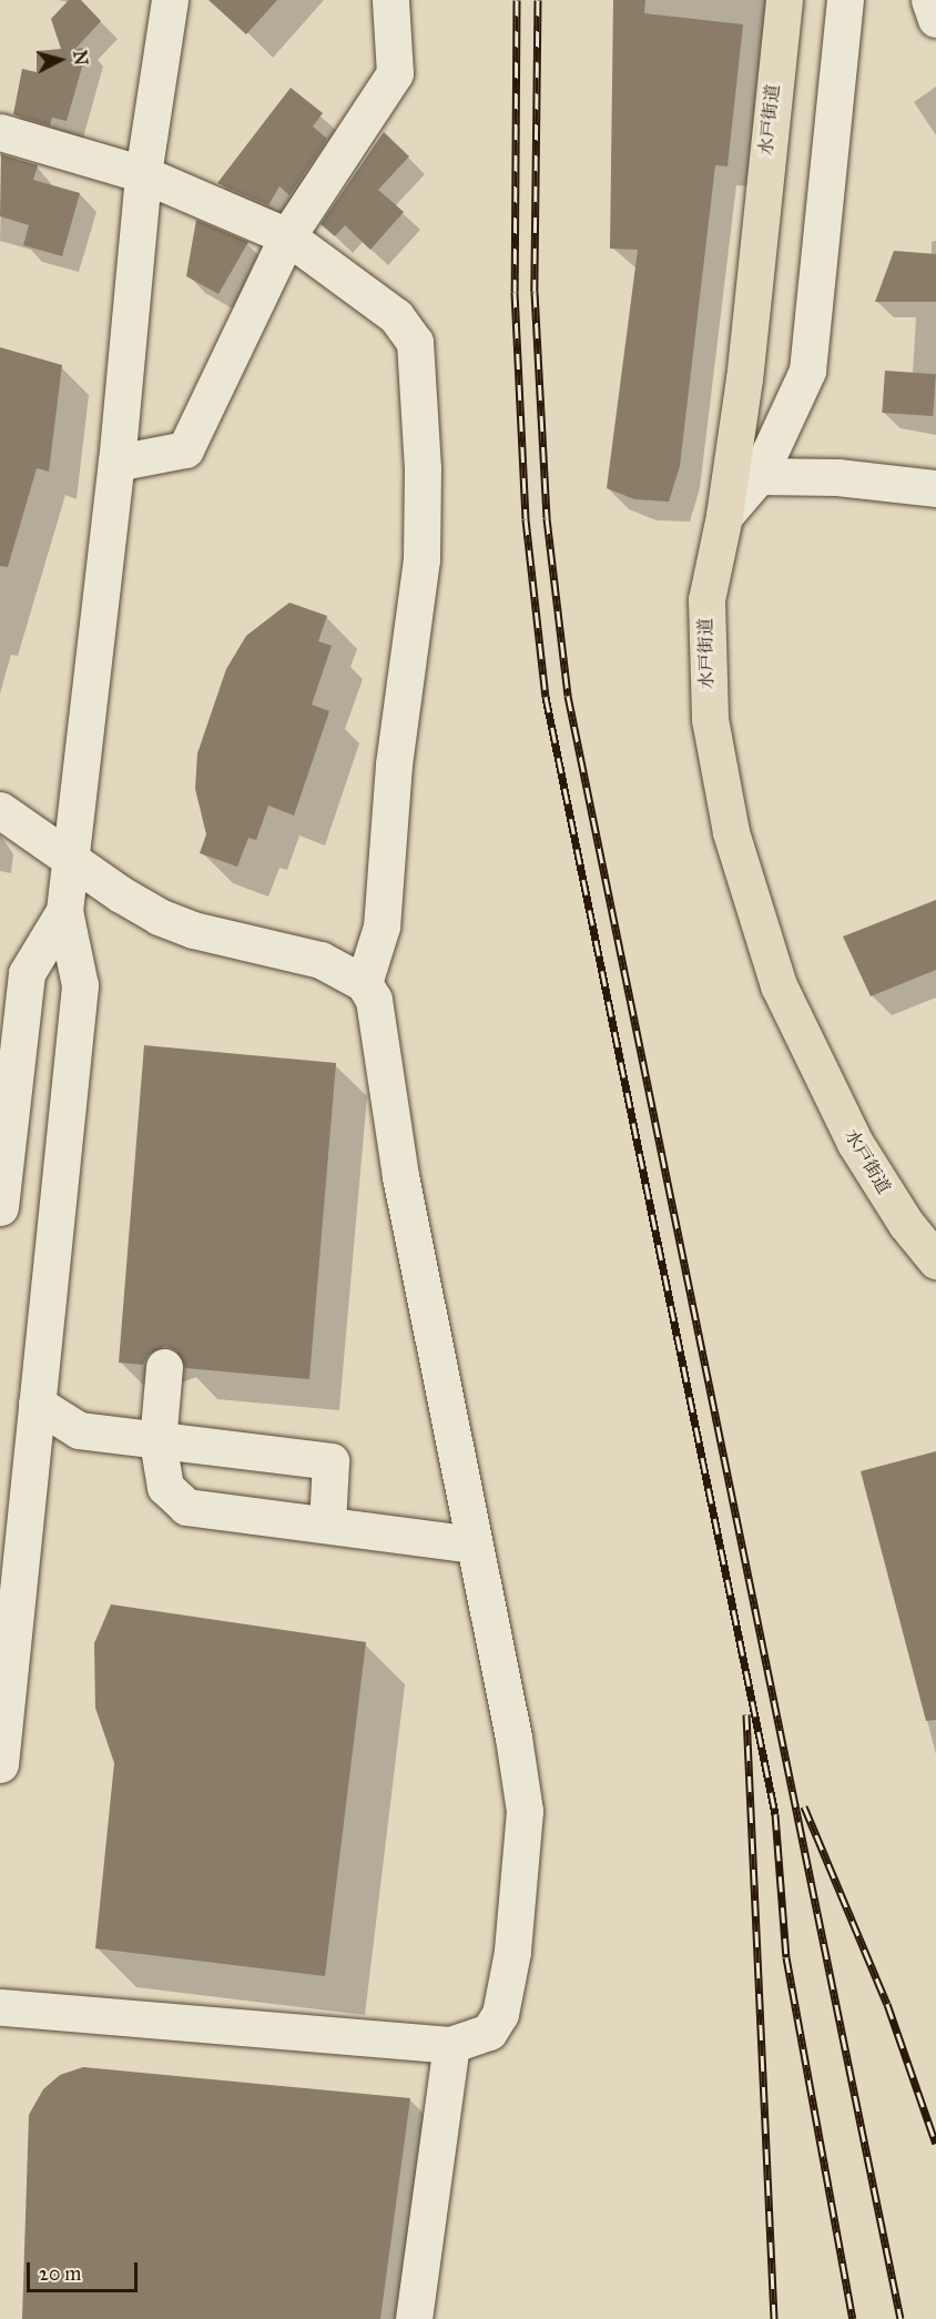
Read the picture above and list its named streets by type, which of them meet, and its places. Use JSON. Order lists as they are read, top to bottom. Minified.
{"streets":{"main road":["水戸街道"]},"scale_bar":"20 m","north":"right"}
